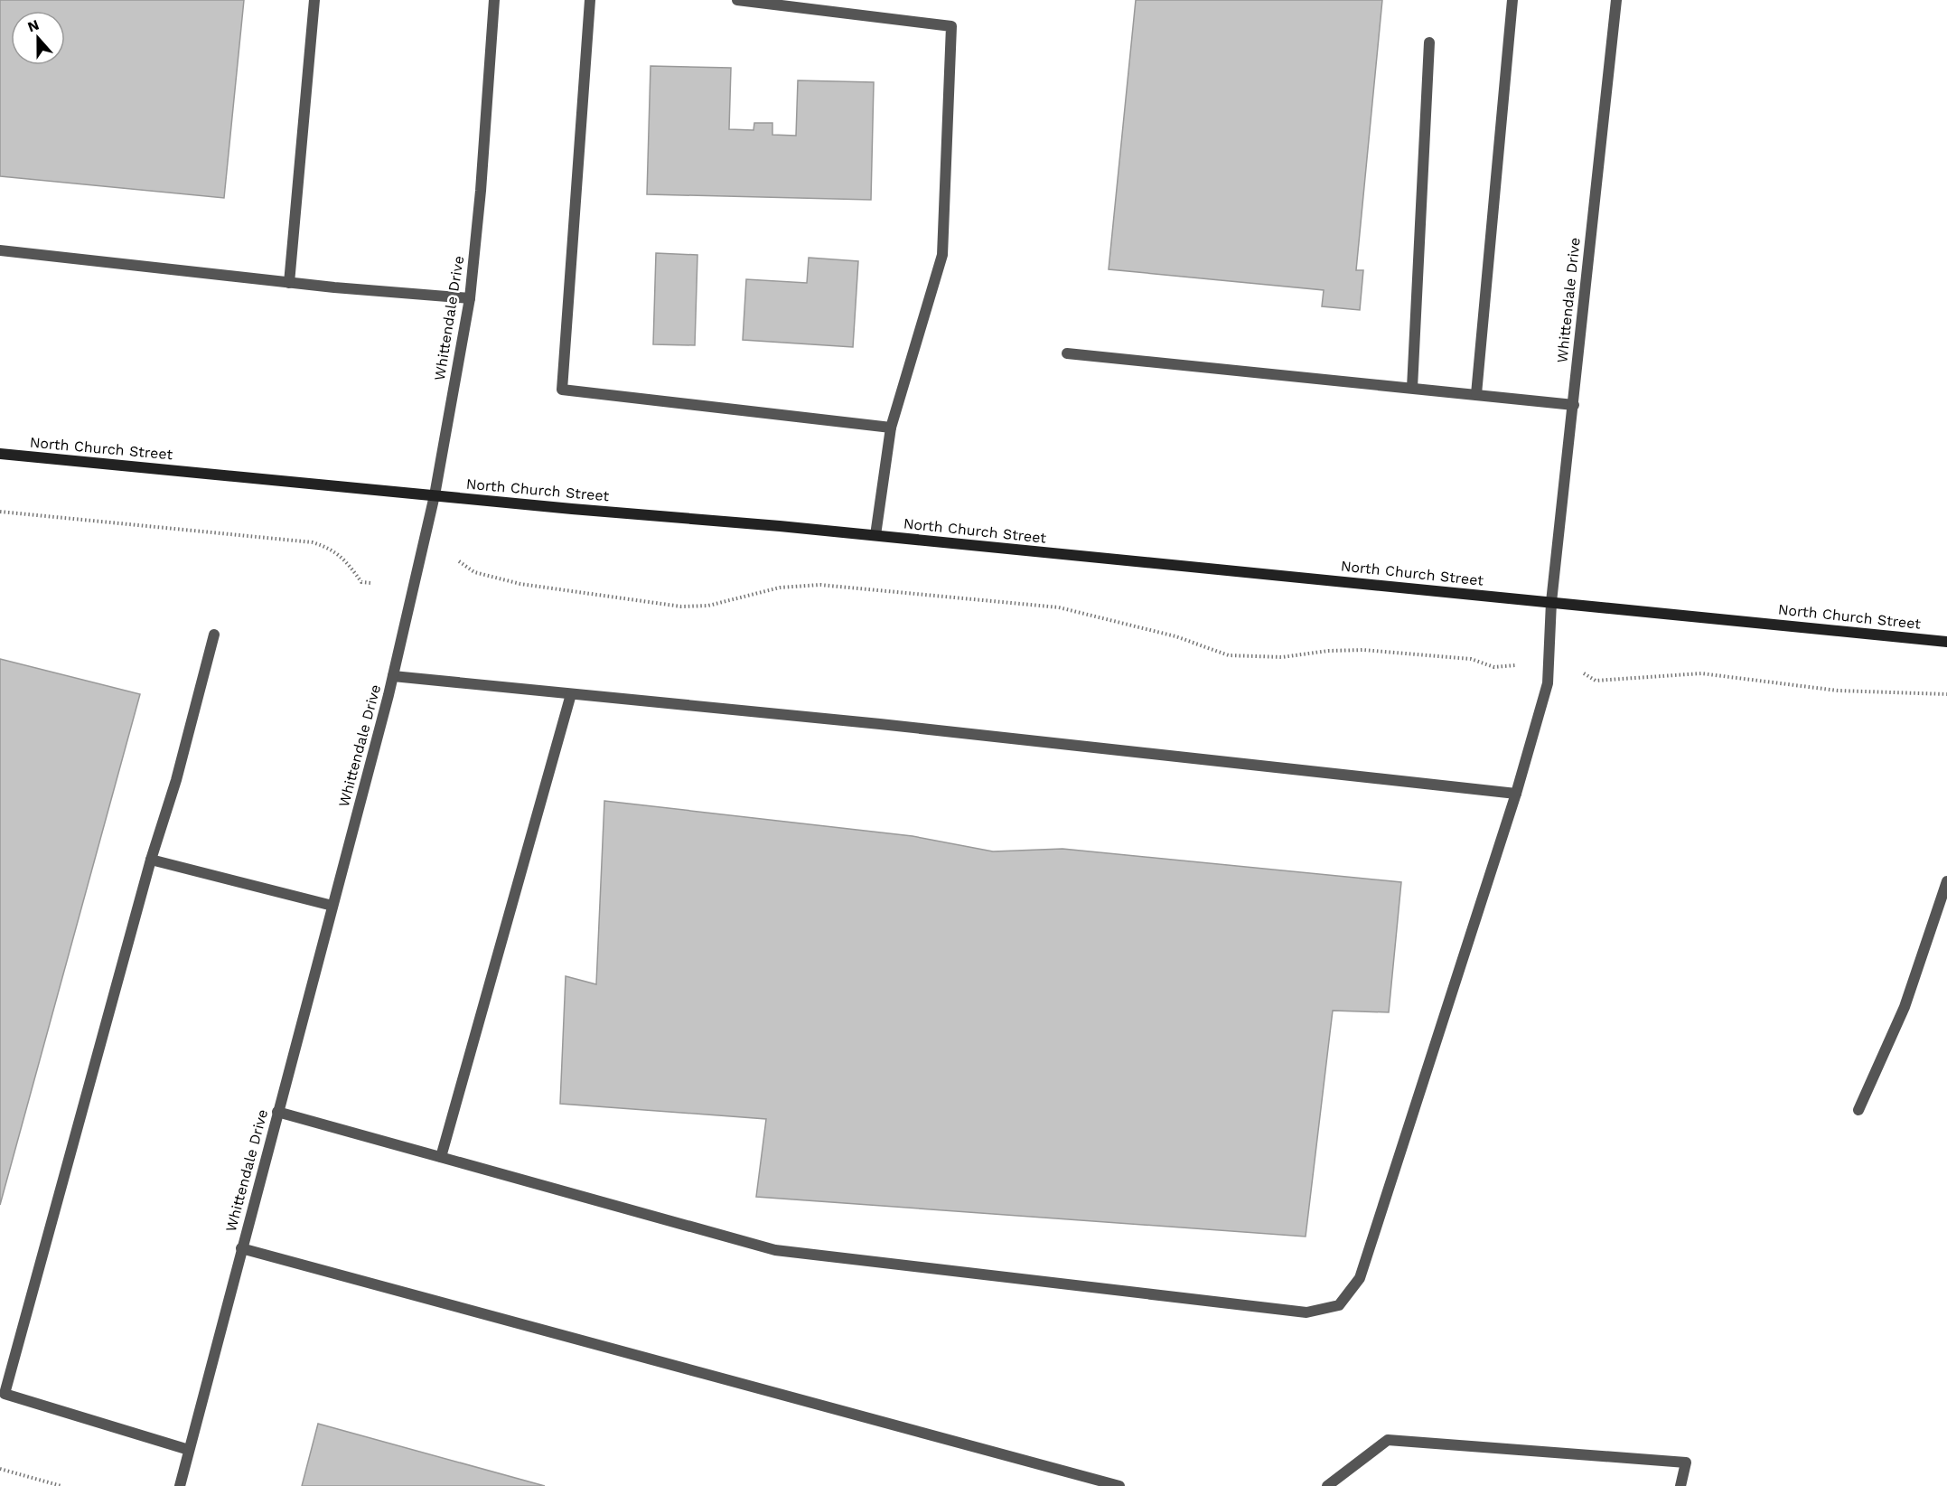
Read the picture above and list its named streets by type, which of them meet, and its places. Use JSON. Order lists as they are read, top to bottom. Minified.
{"streets":{"main road":["North Church Street"],"street":["Whittendale Drive"]},"crossings":[["Whittendale Drive","North Church Street"]],"north":"top"}
